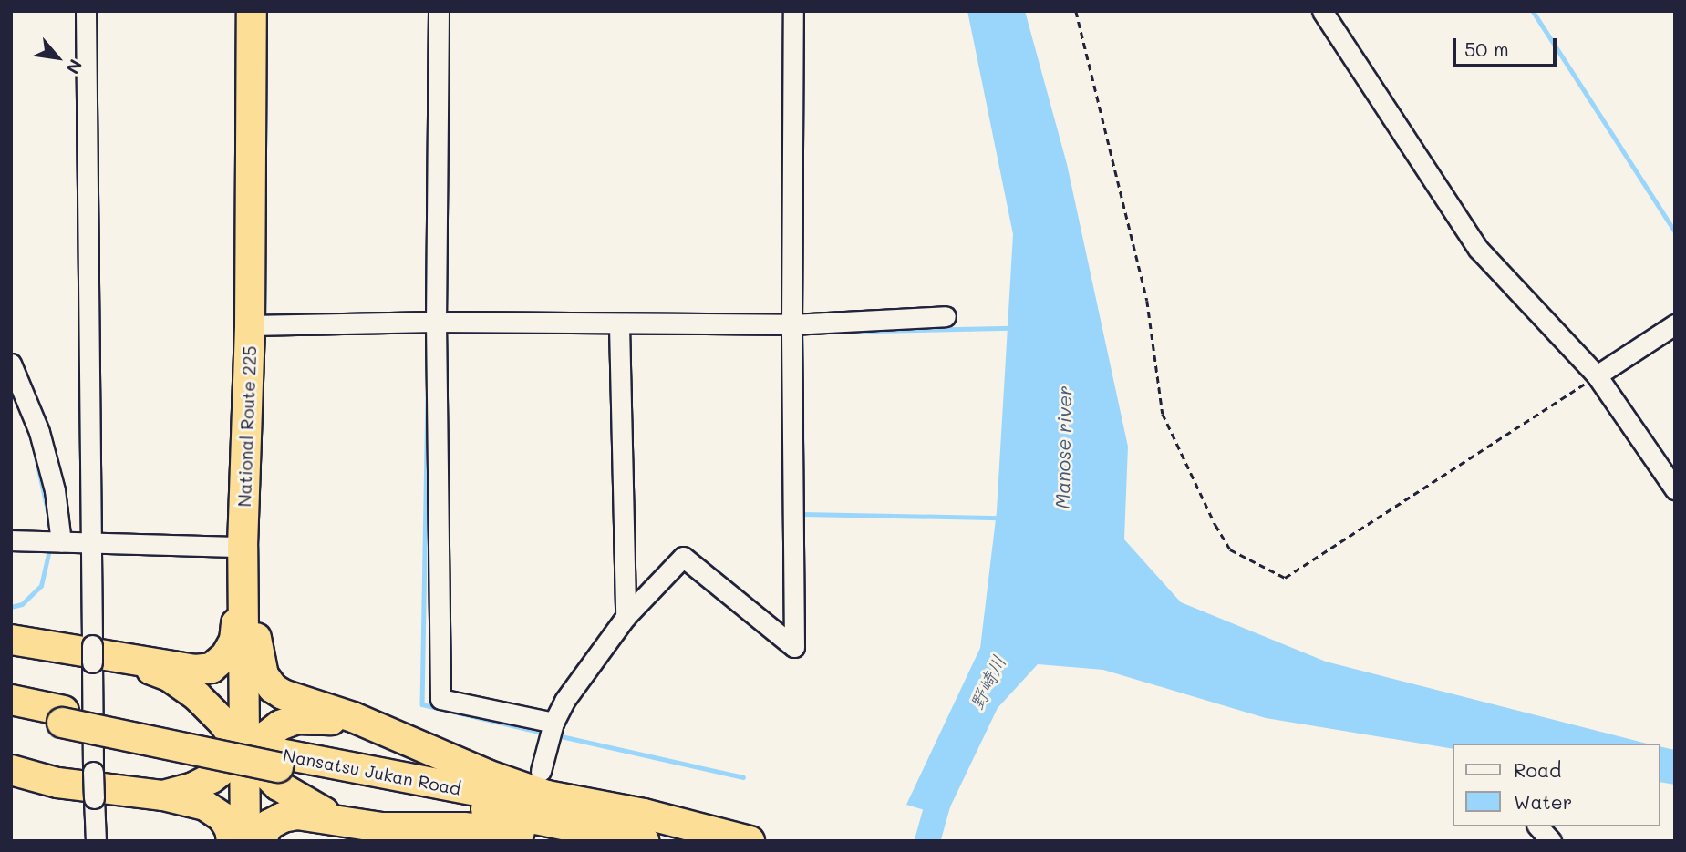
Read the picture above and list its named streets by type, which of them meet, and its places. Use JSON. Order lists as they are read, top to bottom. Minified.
{"streets":{"highway":["National Route 225","Nansatsu Jukan Road"]},"crossings":[["National Route 225","Nansatsu Jukan Road"]],"water":["Manose river","野崎川"],"legend":["Road","Water"],"scale_bar":"50 m","north":"bottom right"}
